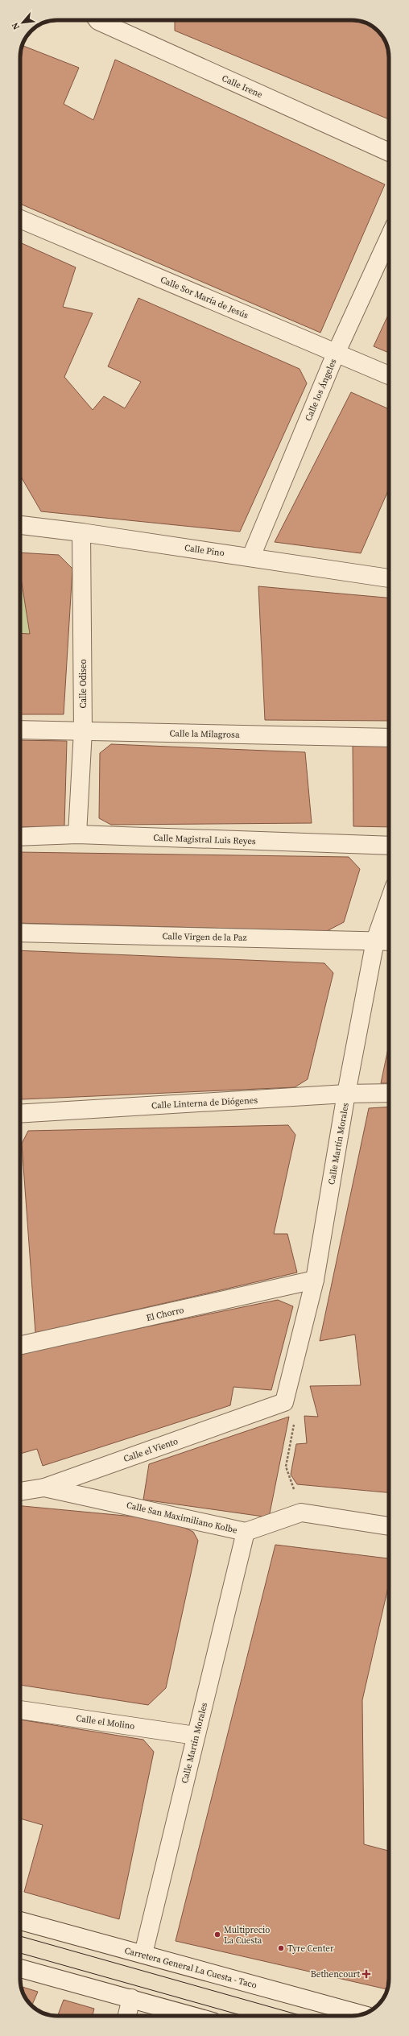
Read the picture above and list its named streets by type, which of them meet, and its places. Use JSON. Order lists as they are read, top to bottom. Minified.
{"streets":{"street":["Calle Irene","Calle Sor María de Jesús","Calle los Ángeles","Calle Pino","Calle Odiseo","Calle la Milagrosa","Calle Magistral Luis Reyes","Calle Virgen de la Paz","Calle Linterna de Diógenes","Calle Martín Morales","El Chorro","Calle el Viento","Calle San Maximiliano Kolbe","Calle el Molino","Carretera General La Cuesta - Taco"]},"crossings":[["Calle Sor María de Jesús","Calle los Ángeles"],["Calle los Ángeles","Calle Pino"],["Calle Pino","Calle Odiseo"],["Calle Odiseo","Calle la Milagrosa"],["Calle Odiseo","Calle Magistral Luis Reyes"],["Calle Virgen de la Paz","Calle Martín Morales"],["Calle Linterna de Diógenes","Calle Martín Morales"],["Calle Martín Morales","El Chorro"],["Calle Martín Morales","Calle el Viento"],["Calle Martín Morales","Calle San Maximiliano Kolbe"],["Calle Martín Morales","Calle el Molino"],["Calle Martín Morales","Carretera General La Cuesta - Taco"],["Calle el Viento","Calle San Maximiliano Kolbe"]],"places":{"other":["Multiprecio La Cuesta","Tyre Center"],"health":["Bethencourt"]},"north":"bottom left"}
